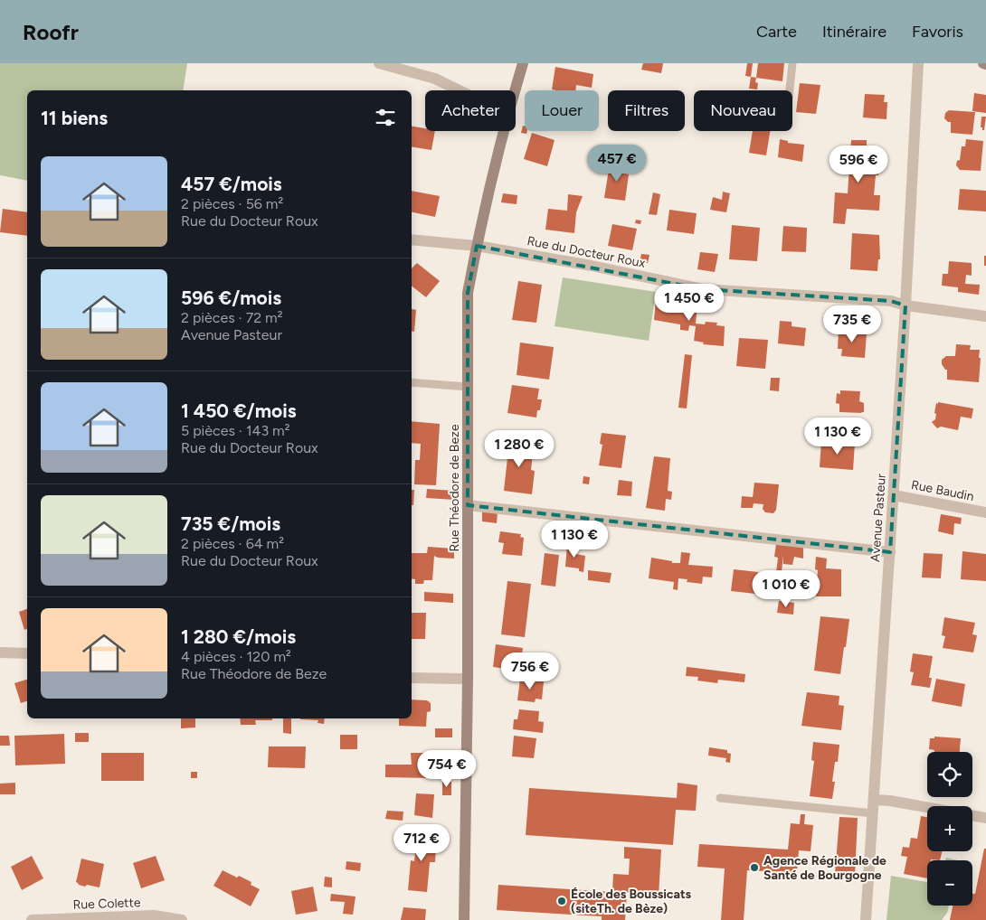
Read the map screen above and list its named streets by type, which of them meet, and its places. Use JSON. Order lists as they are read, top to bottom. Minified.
{"streets":{"street":["Rue du Docteur Roux","Rue Théodore de Beze","Rue Baudin","Avenue Pasteur","Rue Colette"]},"crossings":[["Rue du Docteur Roux","Rue Théodore de Beze"],["Rue du Docteur Roux","Avenue Pasteur"],["Rue Baudin","Avenue Pasteur"]],"places":["Agence Régionale de Santé de Bourgogne","École des Boussicats (siteTh. de Bèze)"],"page":{"header":"Roofr","nav":["Carte","Itinéraire","Favoris"],"chip":["Acheter","Louer","Filtres","Nouveau"],"heading":"11 biens","price":["457 €","596 €","1 450 €","735 €","1 130 €","1 280 €","1 130 €","1 010 €","756 €","754 €","712 €"],"list":[{"name":"457 €/mois","note":"2 pièces · 56 m² · Rue du Docteur Roux"},{"name":"596 €/mois","note":"2 pièces · 72 m² · Avenue Pasteur"},{"name":"1 450 €/mois","note":"5 pièces · 143 m² · Rue du Docteur Roux"},{"name":"735 €/mois","note":"2 pièces · 64 m² · Rue du Docteur Roux"},{"name":"1 280 €/mois","note":"4 pièces · 120 m² · Rue Théodore de Beze"}],"map_buttons":["+","−"]}}
